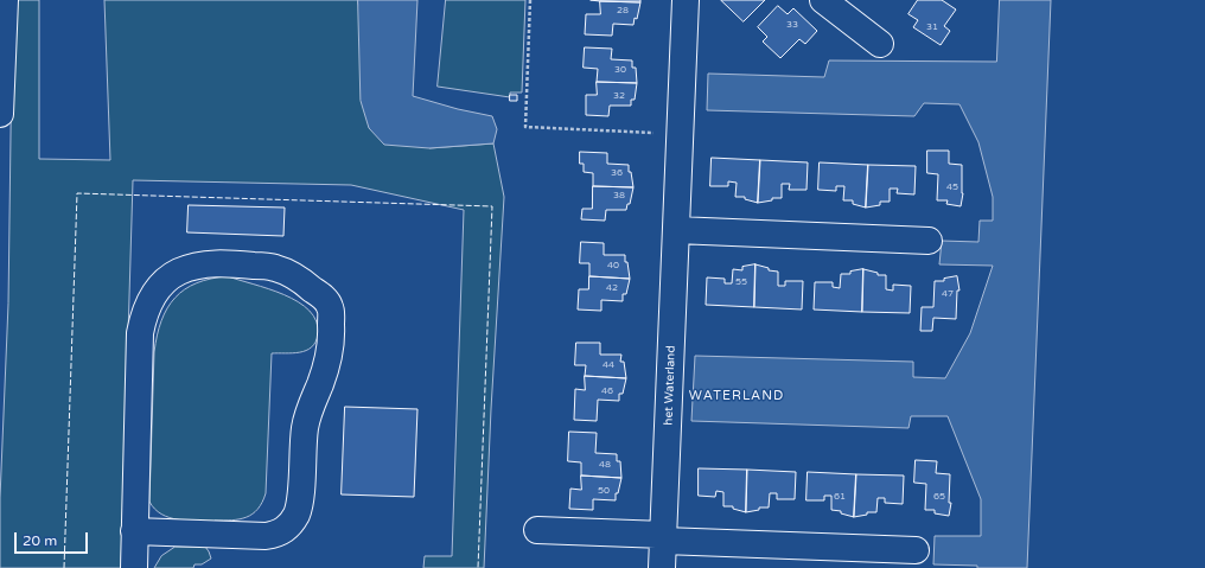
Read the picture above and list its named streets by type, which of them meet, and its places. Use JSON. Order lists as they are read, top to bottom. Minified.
{"streets":{"street":["het Waterland"]},"districts":["WATERLAND"],"house_numbers":["28","33","31","30","32","36","45","38","40","55","42","47","44","46","48","50","61","65"],"scale_bar":"20 m"}
